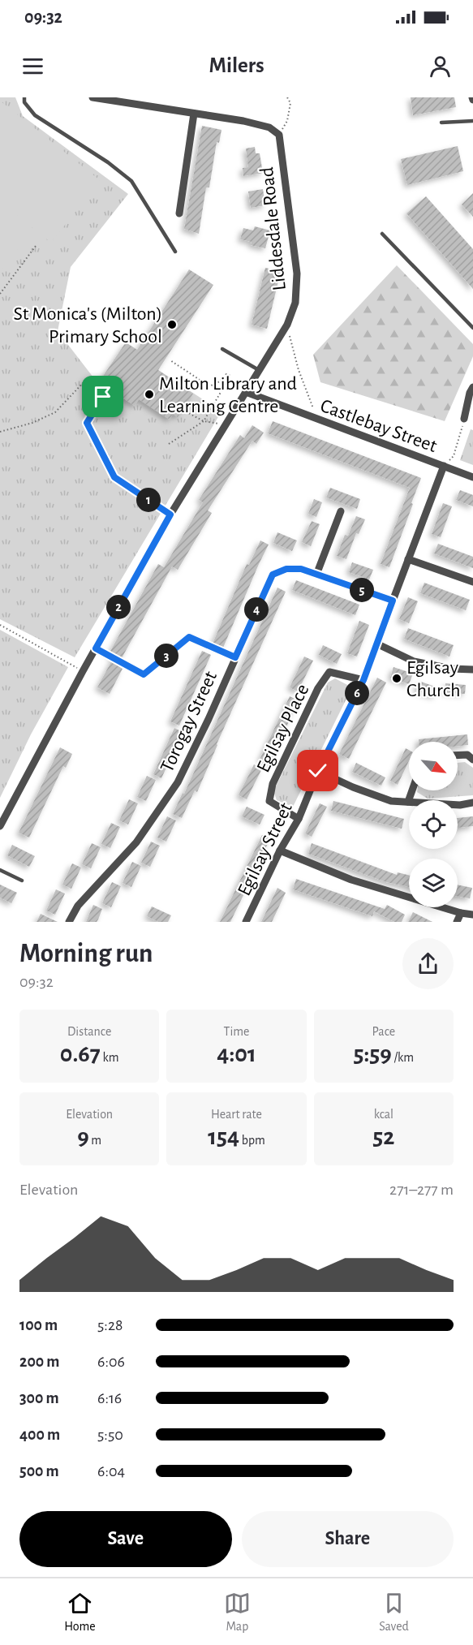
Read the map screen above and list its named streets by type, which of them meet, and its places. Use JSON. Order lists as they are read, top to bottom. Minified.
{"streets":{"street":["Liddesdale Road","Castlebay Street","Torogay Street","Egilsay Place","Egilsay Street"]},"crossings":[["Liddesdale Road","Castlebay Street"],["Castlebay Street","Egilsay Street"],["Torogay Street","Egilsay Street"],["Egilsay Place","Egilsay Street"]],"places":["St Monica's (Milton) Primary School","Milton Library and Learning Centre","Egilsay Church"],"north":"bottom right","page":{"status":"09:32","header":"Milers","pins":["1","5","2","4","3","6"],"heading":["Morning run","09:32"],"stats":[["Distance","0.67 km"],["Time","4:01"],["Pace","5:59 /km"],["Elevation","9 m"],["Heart rate","154 bpm"],["kcal","52"]],"chart":["Elevation","271–277 m"],"list":[{"name":"100 m","note":"5:28"},{"name":"200 m","note":"6:06"},{"name":"300 m","note":"6:16"},{"name":"400 m","note":"5:50"},{"name":"500 m","note":"6:04"}],"buttons":["Save","Share"],"tabs":["Home","Map","Saved"]}}
